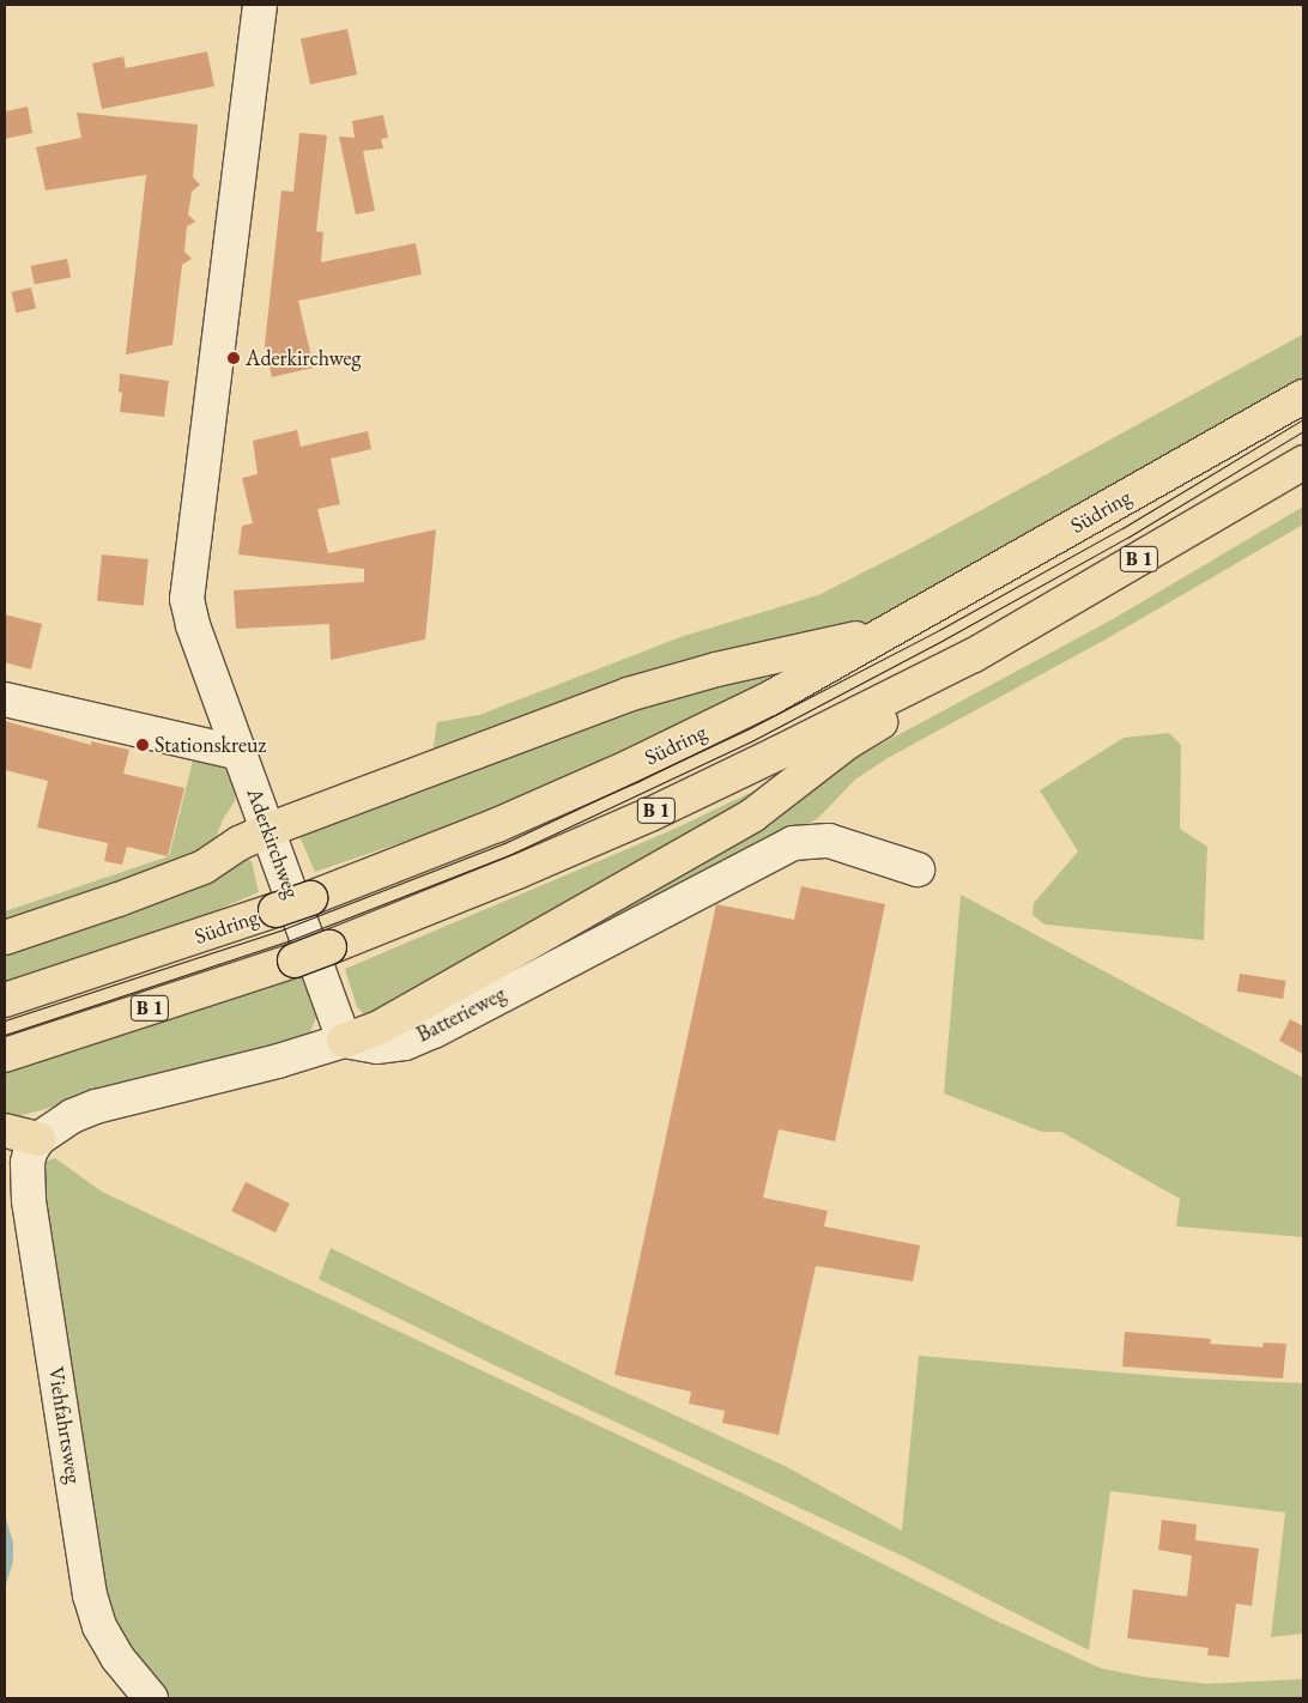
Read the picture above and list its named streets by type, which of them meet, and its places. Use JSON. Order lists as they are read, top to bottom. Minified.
{"streets":{"main road":["Südring","B 1"],"street":["Aderkirchweg","Batterieweg","Viehfahrtsweg"]},"crossings":[["Aderkirchweg","Batterieweg"],["Batterieweg","Viehfahrtsweg"]],"places":["Aderkirchweg","Stationskreuz"]}
